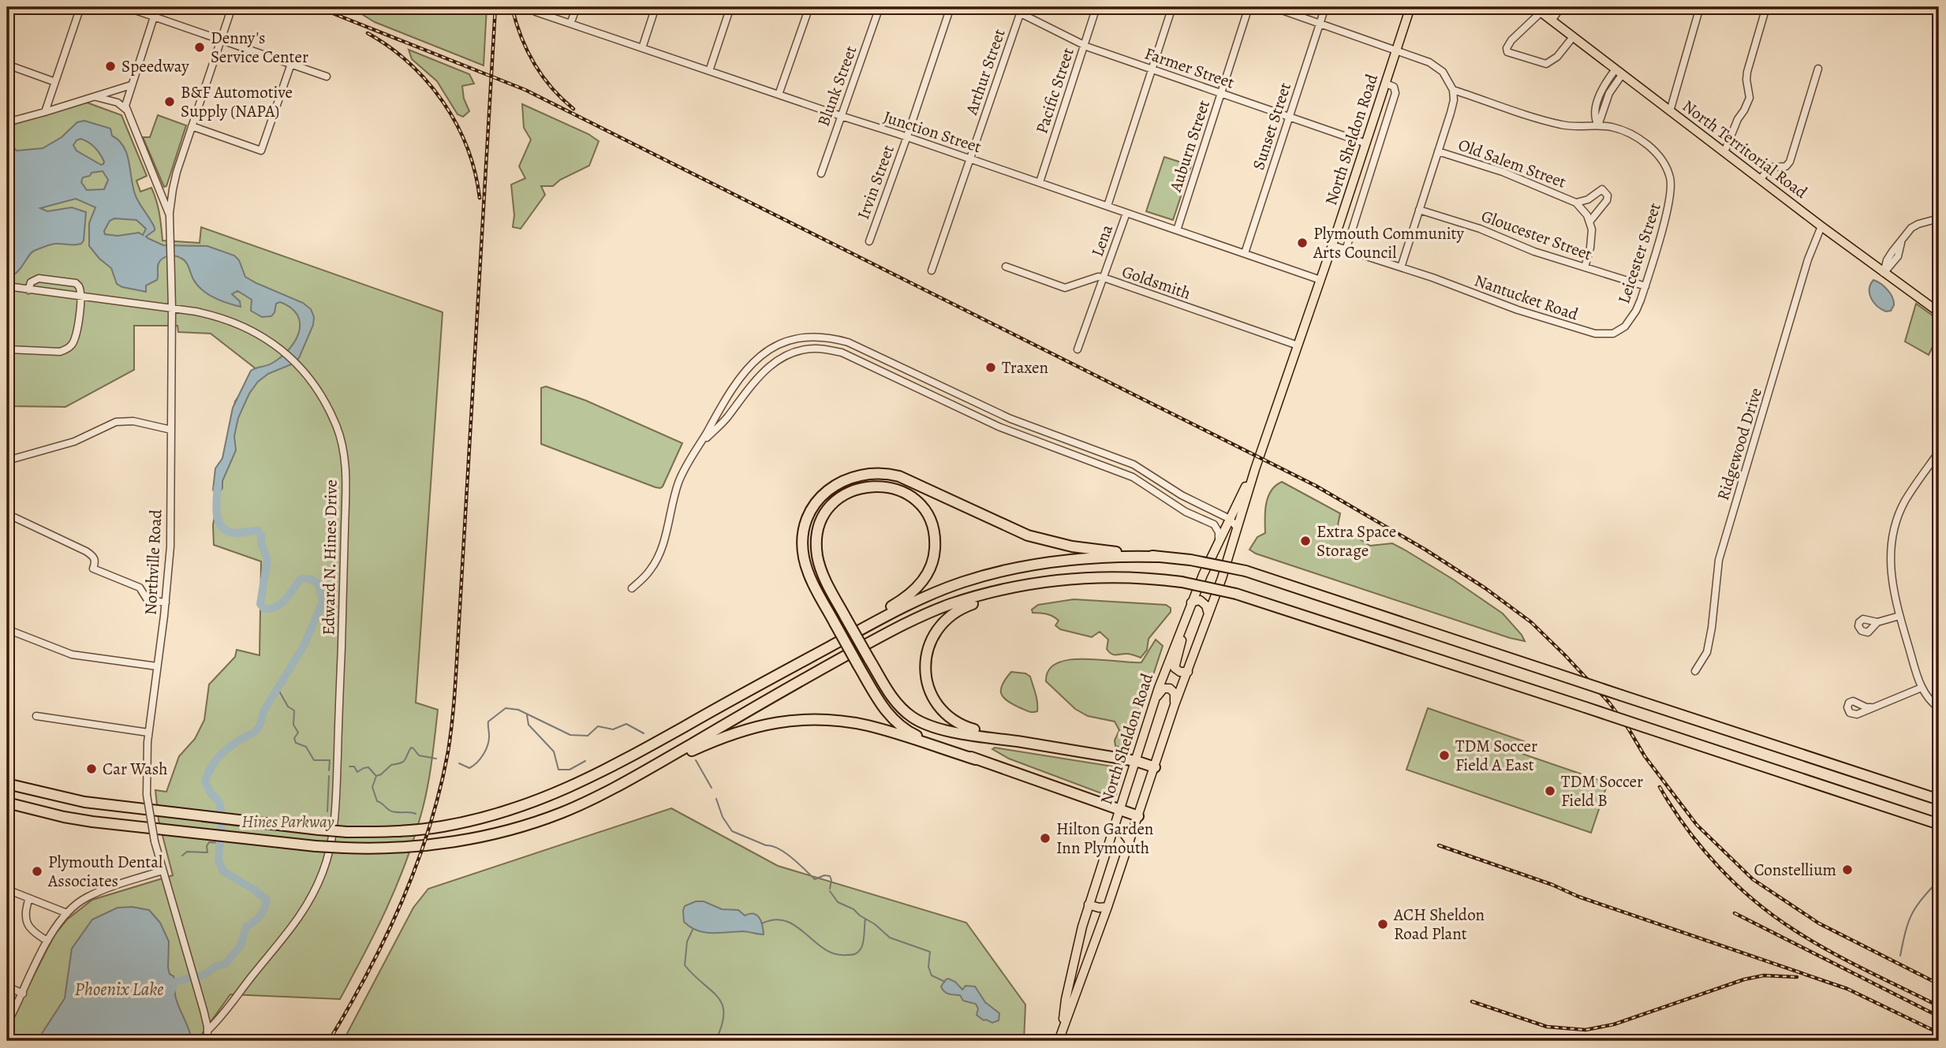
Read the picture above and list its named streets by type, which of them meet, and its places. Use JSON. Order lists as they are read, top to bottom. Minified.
{"streets":{"main road":["North Sheldon Road","North Territorial Road"],"street":["Farmer Street","Arthur Street","Blunk Street","Pacific Street","Sunset Street","Junction Street","Auburn Street","Old Salem Street","Irvin Street","Gloucester Street","Lena","Leicester Street","Goldsmith","Nantucket Road","Ridgewood Drive","Edward N. Hines Drive","Northville Road"]},"crossings":[["Farmer Street","Arthur Street"],["Farmer Street","Pacific Street"],["Farmer Street","Sunset Street"],["Farmer Street","North Sheldon Road"],["Farmer Street","Auburn Street"],["Arthur Street","Junction Street"],["Blunk Street","Junction Street"],["Pacific Street","Junction Street"],["Sunset Street","Junction Street"],["Junction Street","North Sheldon Road"],["Junction Street","Auburn Street"],["Junction Street","Irvin Street"],["Junction Street","Lena"],["North Sheldon Road","Goldsmith"],["North Sheldon Road","Nantucket Road"],["North Territorial Road","Ridgewood Drive"],["Gloucester Street","Leicester Street"],["Lena","Goldsmith"],["Leicester Street","Nantucket Road"],["Edward N. Hines Drive","Northville Road"]],"water":["Phoenix Lake"],"parks":["Hines Parkway"],"places":["Denny's Service Center","Speedway","B&F Automotive Supply (NAPA)","Plymouth Community Arts Council","Traxen","Extra Space Storage","TDM Soccer Field A East","Car Wash","TDM Soccer Field B","Hilton Garden Inn Plymouth","Constellium","Plymouth Dental Associates","ACH Sheldon Road Plant"]}
